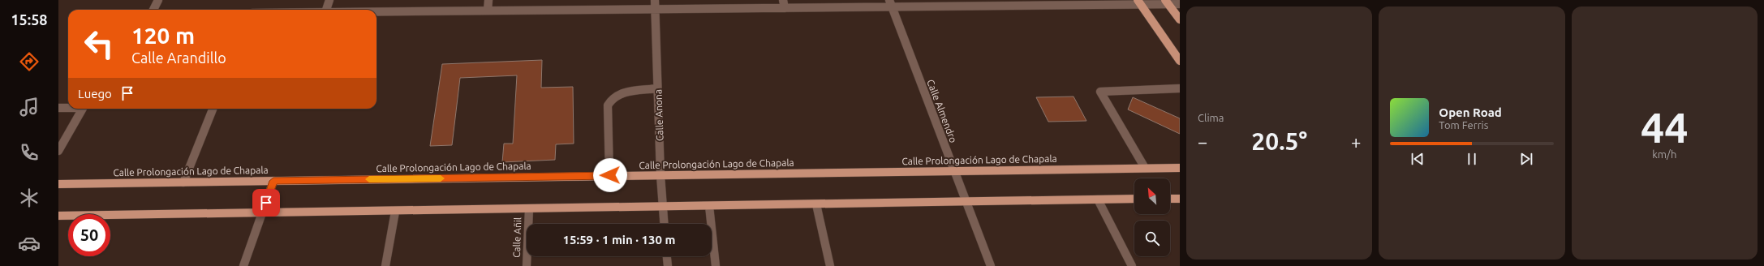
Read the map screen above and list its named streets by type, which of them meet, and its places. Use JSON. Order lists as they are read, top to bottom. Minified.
{"streets":{"main road":["Calle Prolongación Lago de Chapala"],"street":["Calle Almendro","Calle Anona","Calle Añil"]},"crossings":[["Calle Almendro","Calle Prolongación Lago de Chapala"],["Calle Anona","Calle Prolongación Lago de Chapala"]],"north":"top left","page":{"tabs":"15:58","tile":["Clima",["44","km/h"]],"turn":["120 m","Calle Arandillo"],"then":"Luego","song":["Open Road","Tom Ferris"],"heat":["−","20.5°","+"],"limit":"50","trip":"15:59 · 1 min · 130 m"}}
